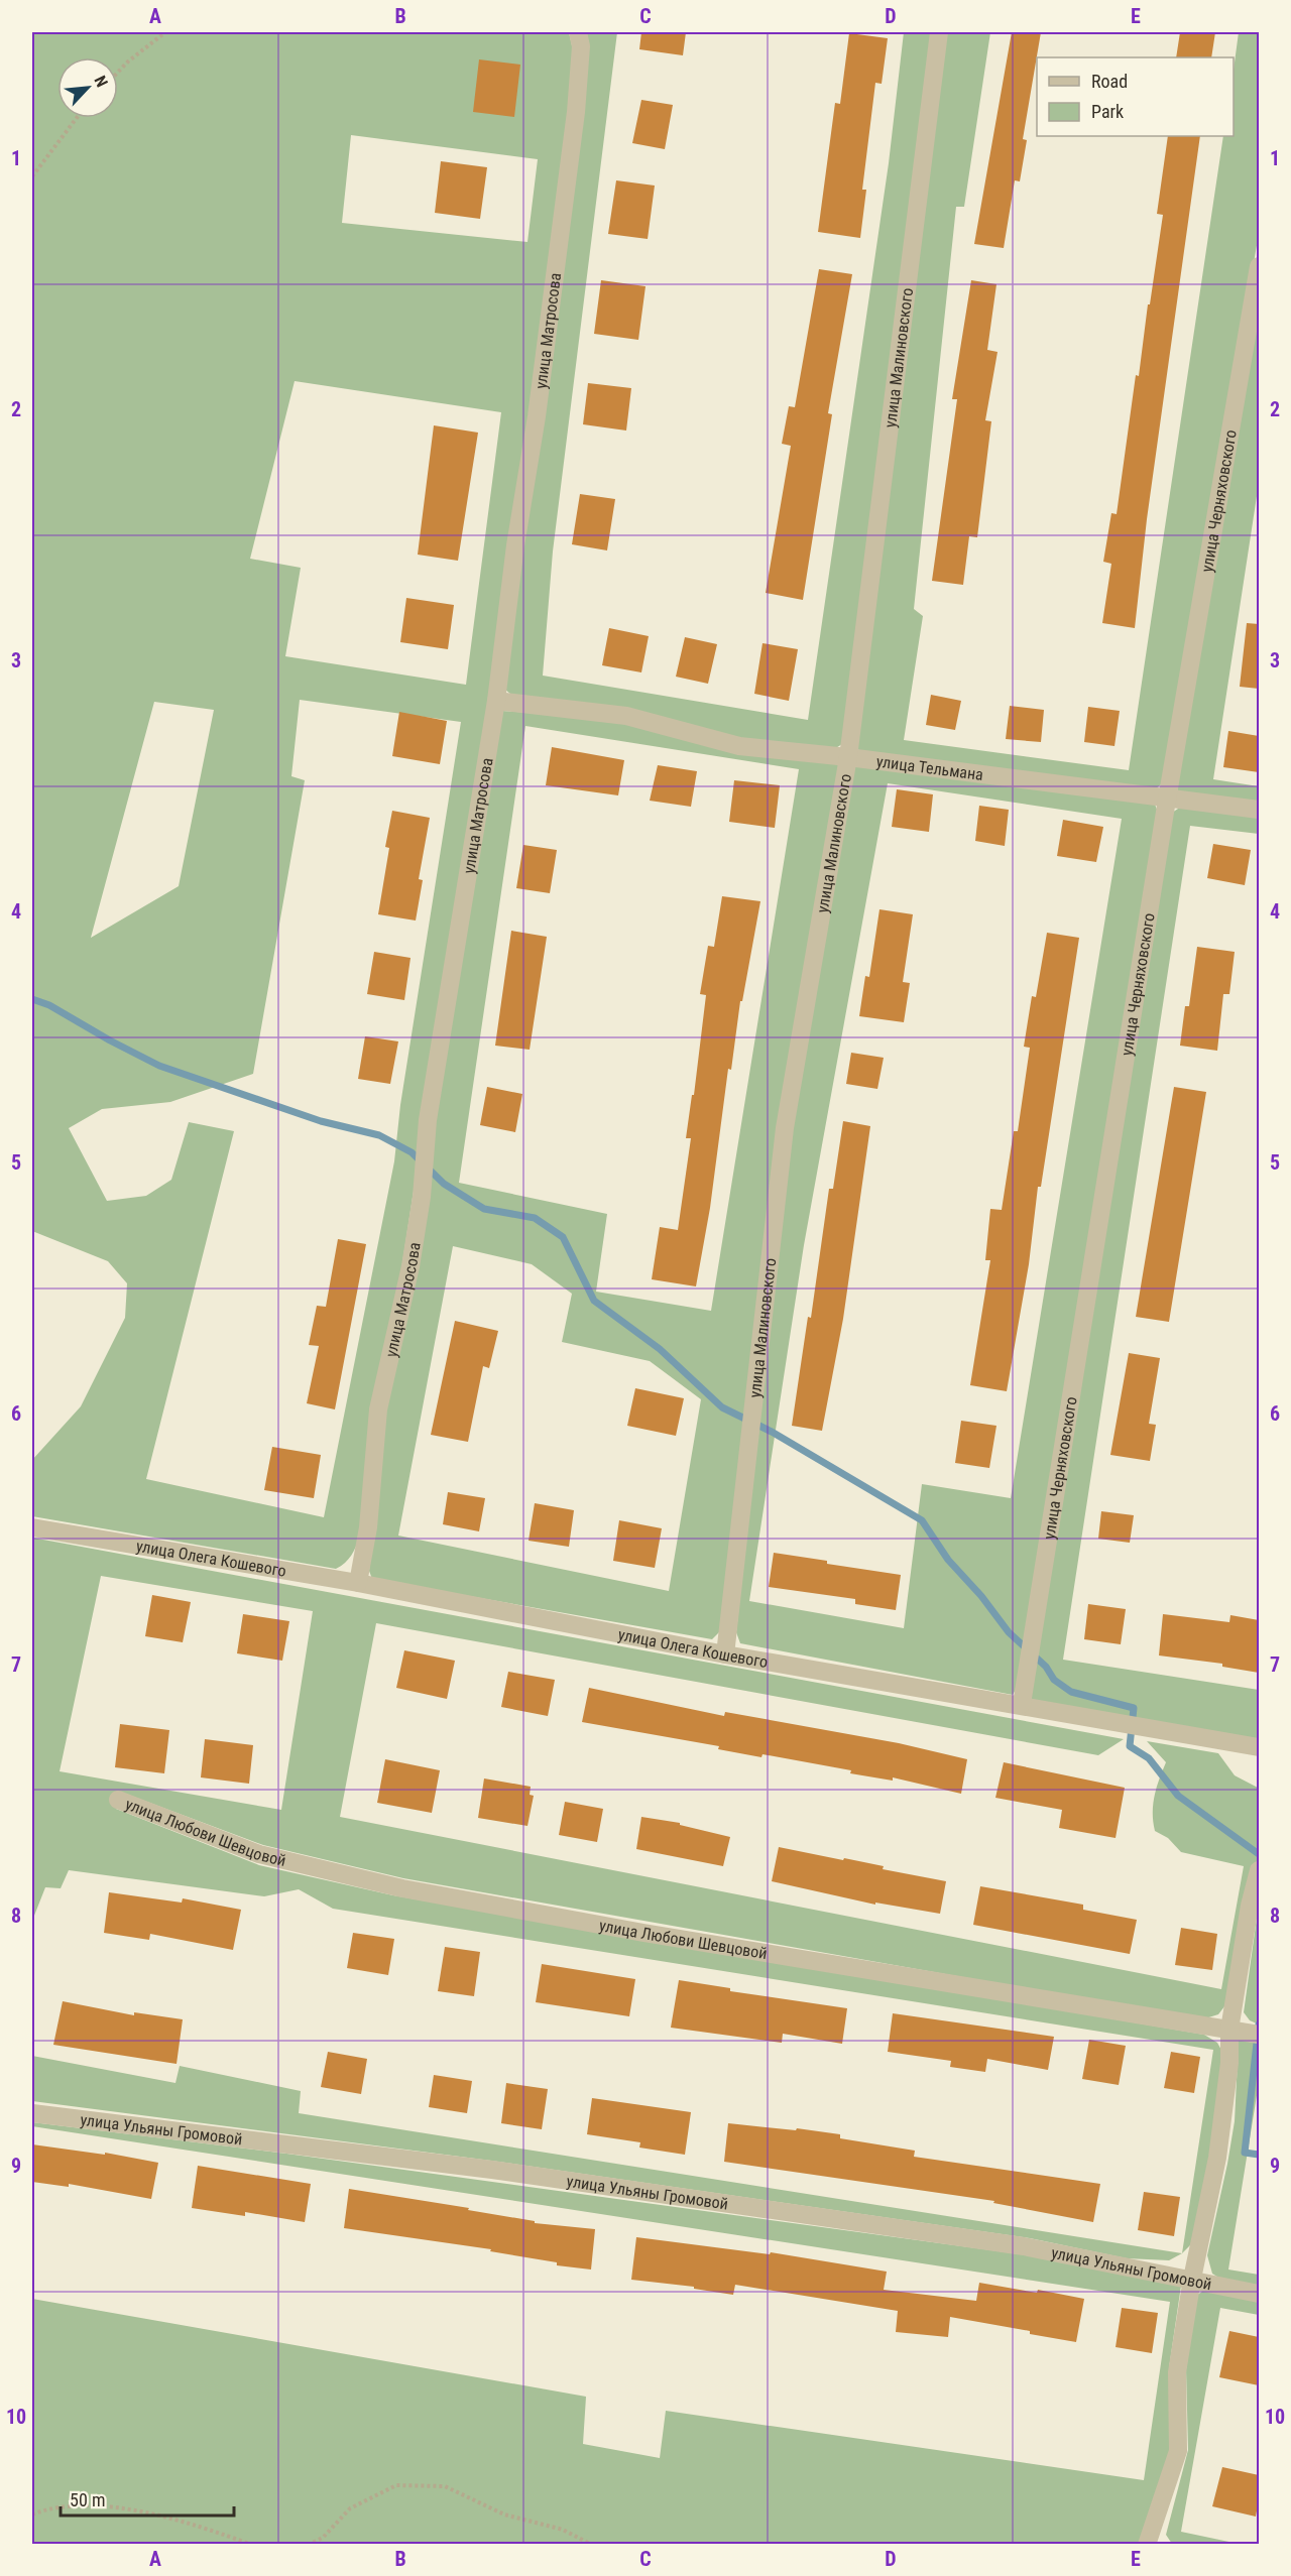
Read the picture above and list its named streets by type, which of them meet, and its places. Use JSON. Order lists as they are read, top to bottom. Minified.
{"streets":{"street":["улица Матросова","улица Малиновского","улица Черняховского","улица Тельмана","улица Олега Кошевого","улица Любови Шевцовой","улица Ульяны Громовой"]},"crossings":[["улица Матросова","улица Тельмана"],["улица Матросова","улица Олега Кошевого"],["улица Малиновского","улица Тельмана"],["улица Малиновского","улица Олега Кошевого"],["улица Черняховского","улица Тельмана"],["улица Черняховского","улица Олега Кошевого"]],"legend":["Road","Park"],"scale_bar":"50 m","north":"top right","grid":{"columns":["A","B","C","D","E"],"rows":["1","2","3","4","5","6","7","8","9","10"]}}
